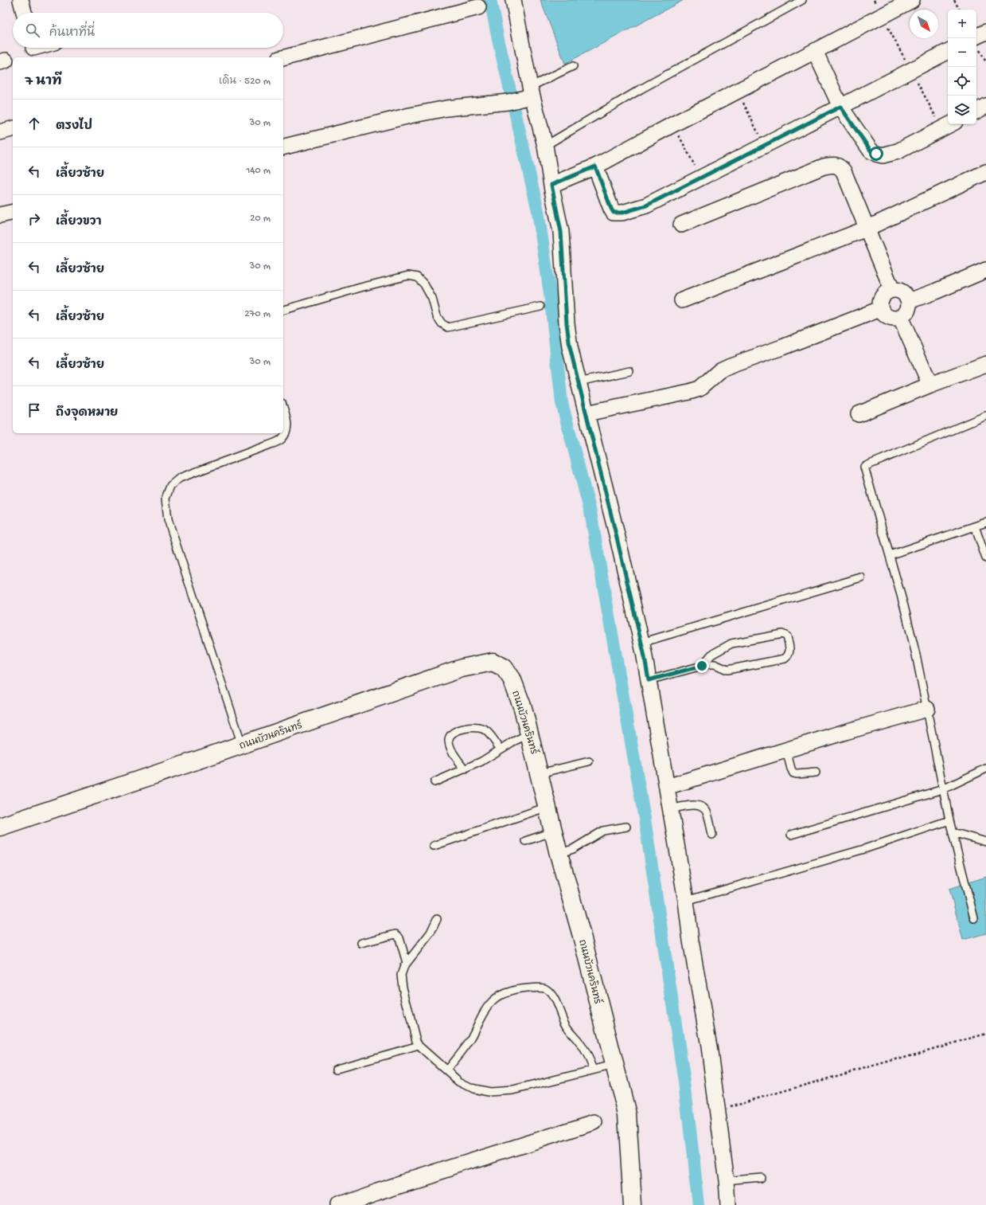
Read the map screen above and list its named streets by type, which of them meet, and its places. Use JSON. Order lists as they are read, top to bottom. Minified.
{"streets":{"street":["ถนนบัวนครินทร์"]},"north":"bottom right","page":{"map_buttons":["+","−"],"search":"ค้นหาที่นี่","heading":["7 นาที","เดิน · 520 m"],"list":[["ตรงไป","30 m"],["เลี้ยวซ้าย","140 m"],["เลี้ยวขวา","20 m"],["เลี้ยวซ้าย","30 m"],["เลี้ยวซ้าย","270 m"],["เลี้ยวซ้าย","30 m"],"ถึงจุดหมาย"]}}
